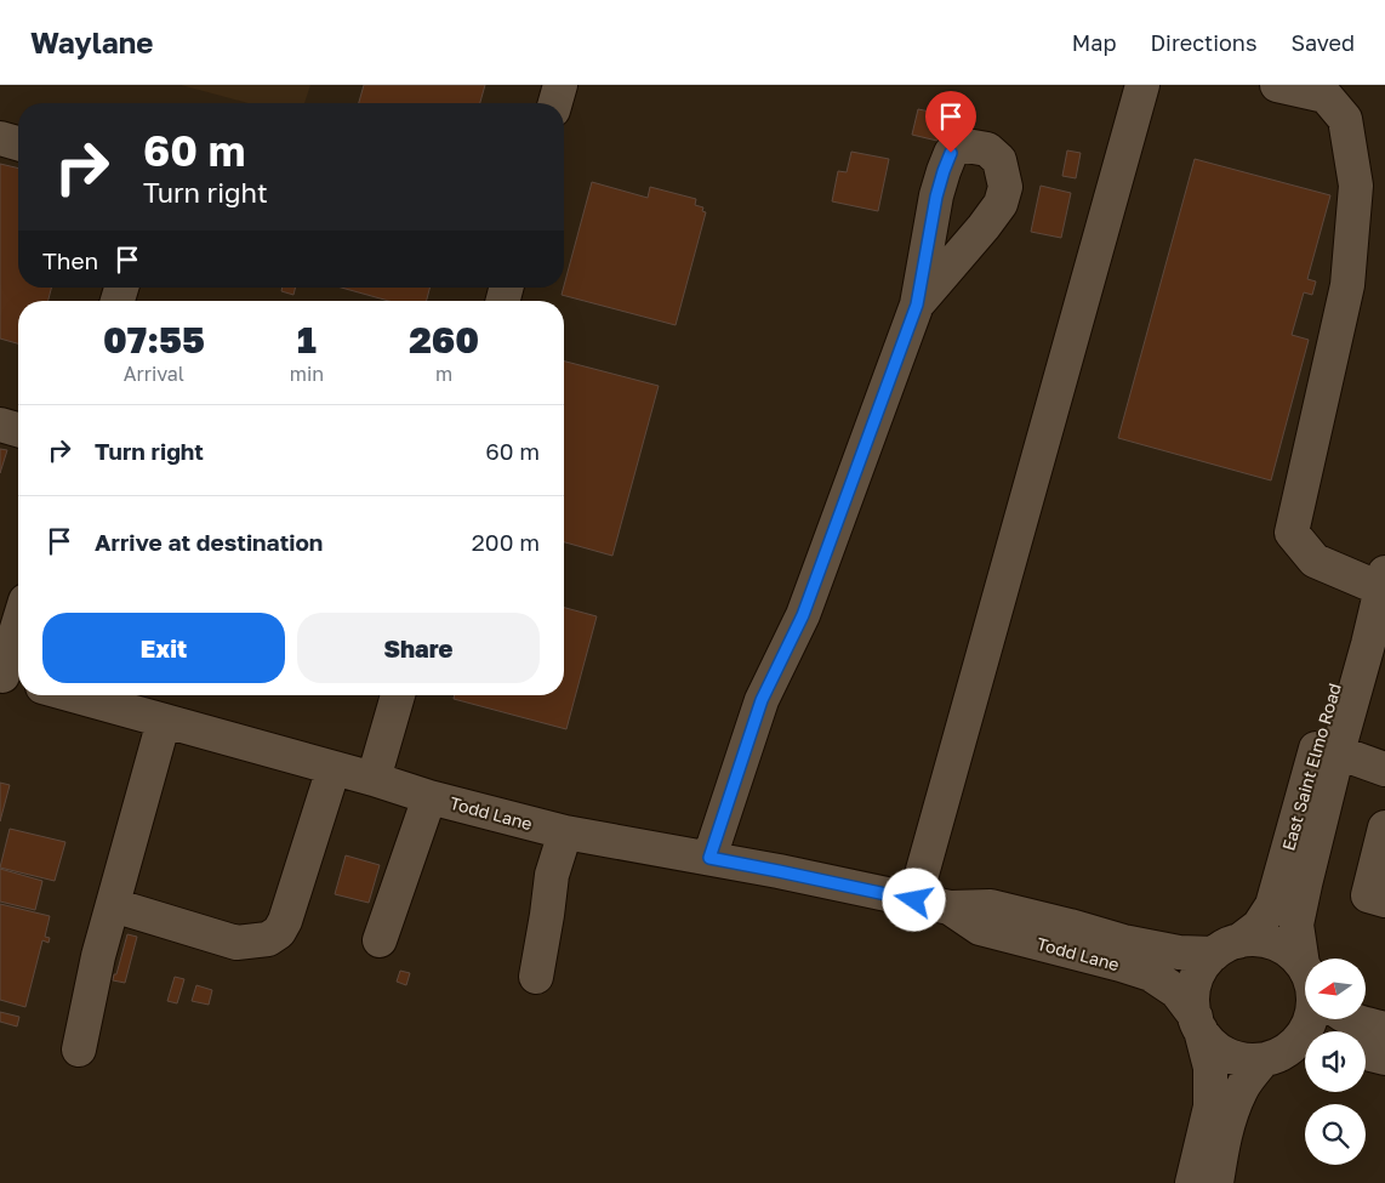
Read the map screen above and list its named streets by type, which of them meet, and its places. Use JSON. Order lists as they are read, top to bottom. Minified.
{"streets":{"street":["East Saint Elmo Road","Todd Lane"]},"crossings":[["East Saint Elmo Road","Todd Lane"]],"north":"left","page":{"header":"Waylane","nav":["Map","Directions","Saved"],"turn":["60 m","Turn right"],"then":"Then","eta":["07:55","Arrival","1","min","260","m"],"list":[{"name":"Turn right","value":"60 m"},{"name":"Arrive at destination","value":"200 m"}],"buttons":["Exit","Share"]}}
